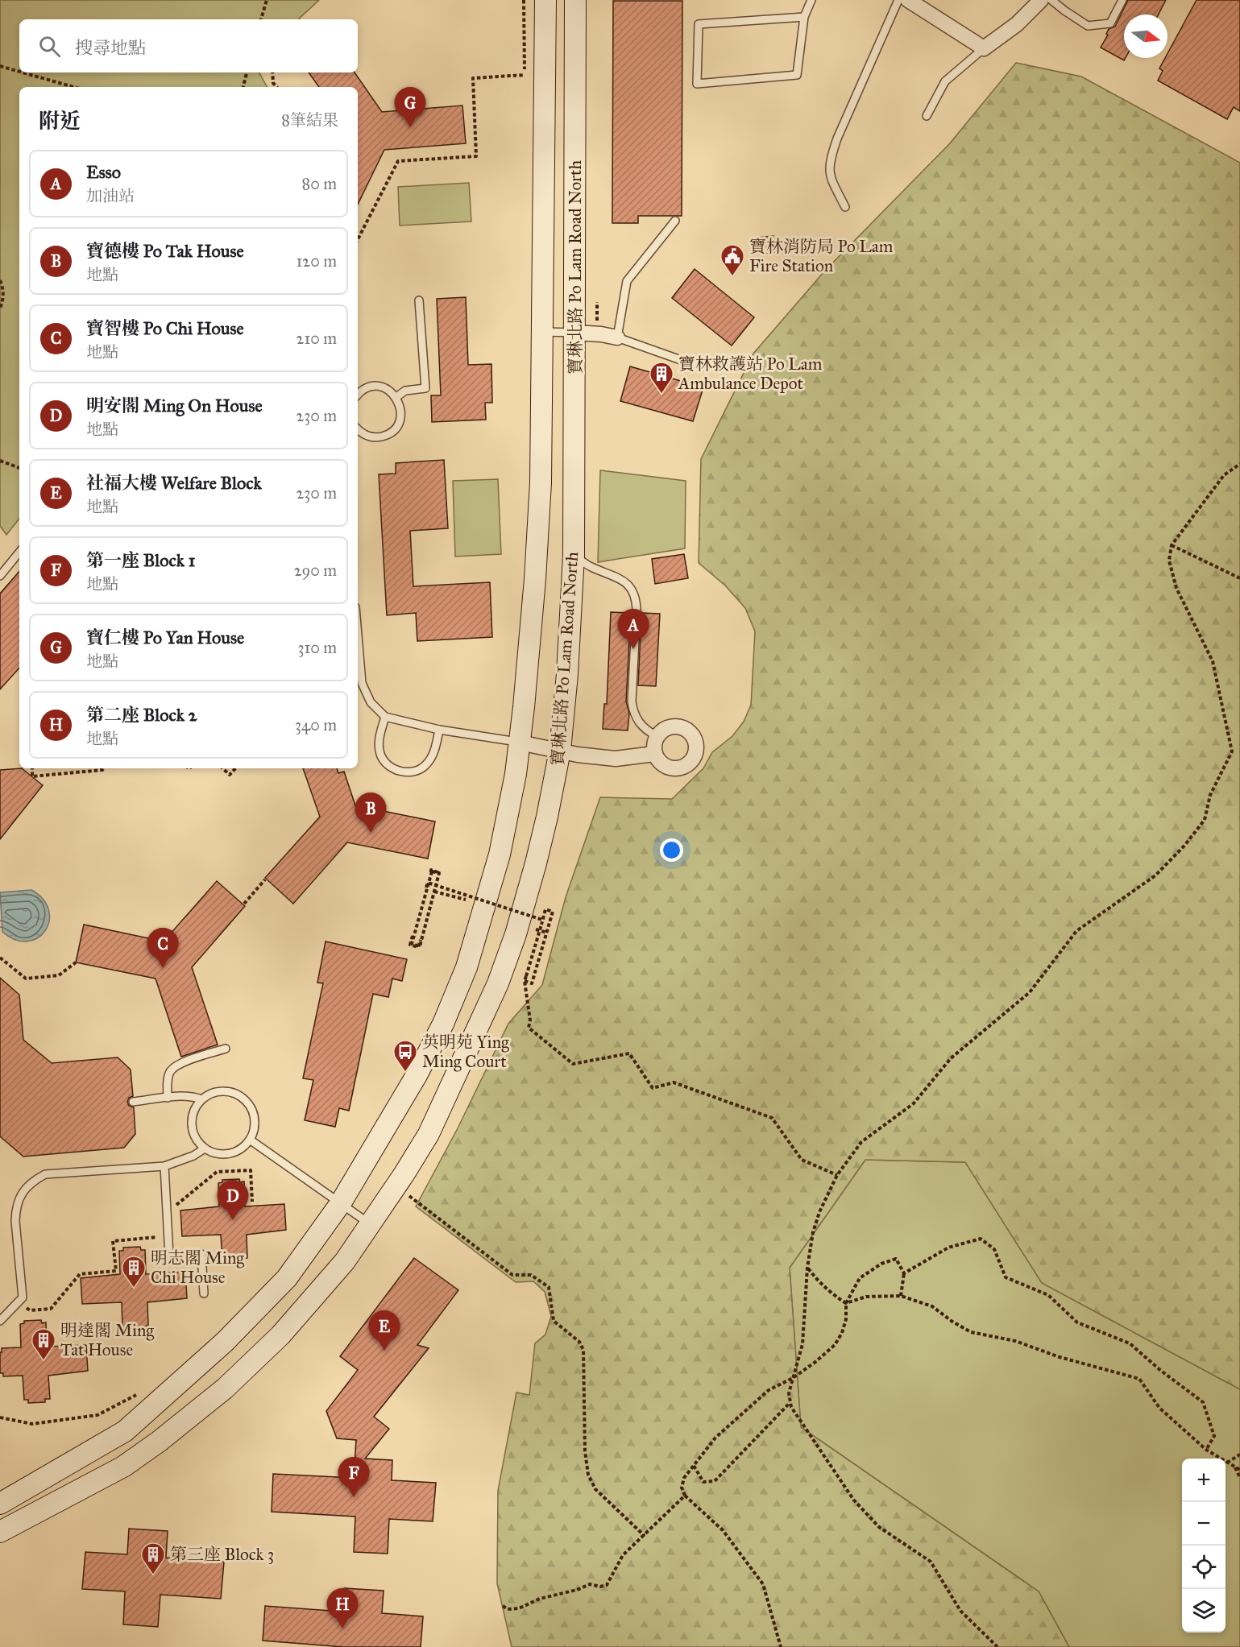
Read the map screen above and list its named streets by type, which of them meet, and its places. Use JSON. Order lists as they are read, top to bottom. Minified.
{"streets":{"main road":["寶琳北路 Po Lam Road North"]},"places":{"public building":["寶林消防局 Po Lam Fire Station"],"building":["寶林救護站 Po Lam Ambulance Depot","明志閣 Ming Chi House","明達閣 Ming Tat House","第三座 Block 3"],"bus stop":["英明苑 Ying Ming Court"]},"north":"right","page":{"search":"搜尋地點","pins":["G","A","B","C","D","E","F","H"],"heading":["附近","8筆結果"],"list":[{"mark":"A","name":"Esso","note":"加油站","value":"80 m"},{"mark":"B","name":"寶德樓 Po Tak House","note":"地點","value":"120 m"},{"mark":"C","name":"寶智樓 Po Chi House","note":"地點","value":"210 m"},{"mark":"D","name":"明安閣 Ming On House","note":"地點","value":"230 m"},{"mark":"E","name":"社福大樓 Welfare Block","note":"地點","value":"230 m"},{"mark":"F","name":"第一座 Block 1","note":"地點","value":"290 m"},{"mark":"G","name":"寶仁樓 Po Yan House","note":"地點","value":"310 m"},{"mark":"H","name":"第二座 Block 2","note":"地點","value":"340 m"}],"map_buttons":["+","−"]}}
